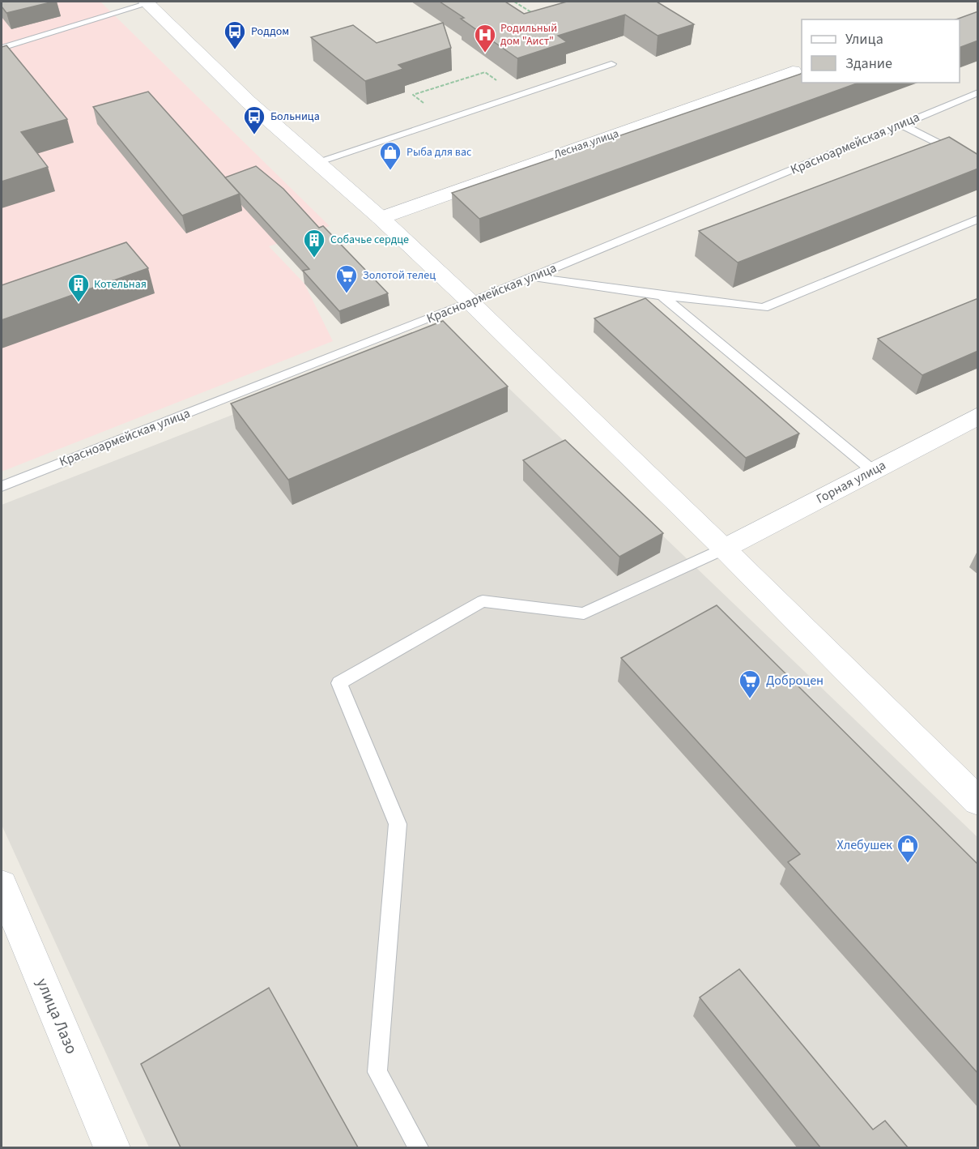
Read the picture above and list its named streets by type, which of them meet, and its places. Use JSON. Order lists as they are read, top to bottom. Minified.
{"streets":{"street":["Лесная улица","Горная улица","улица Лазо"],"lane":["Красноармейская улица"]},"places":{"bus stop":["Роддом","Больница"],"hospital":["Родильный дом \"Аист\""],"shop":["Рыба для вас","Хлебушек"],"building":["Собачье сердце","Котельная"],"supermarket":["Золотой телец","Доброцен"]},"legend":["Улица","Здание"]}
